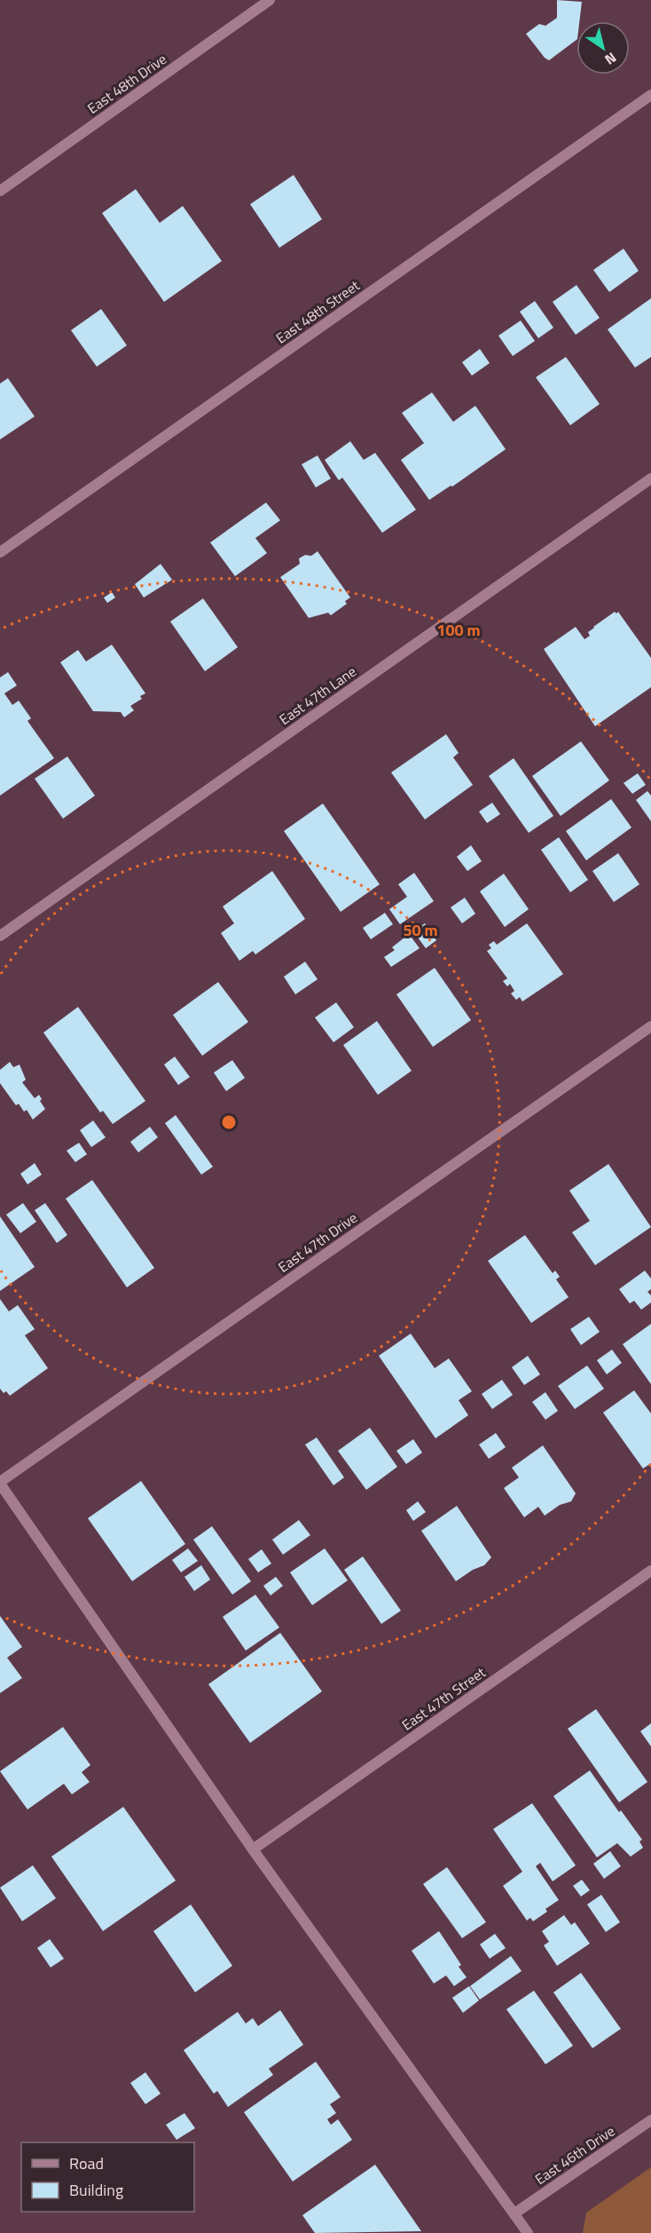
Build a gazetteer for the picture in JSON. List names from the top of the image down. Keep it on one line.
{"streets":{"street":["East 48th Drive","East 48th Street","East 47th Lane","East 47th Drive","East 47th Street","East 46th Drive"]},"legend":["Road","Building"],"north":"bottom right","rings":["100 m","50 m"]}
